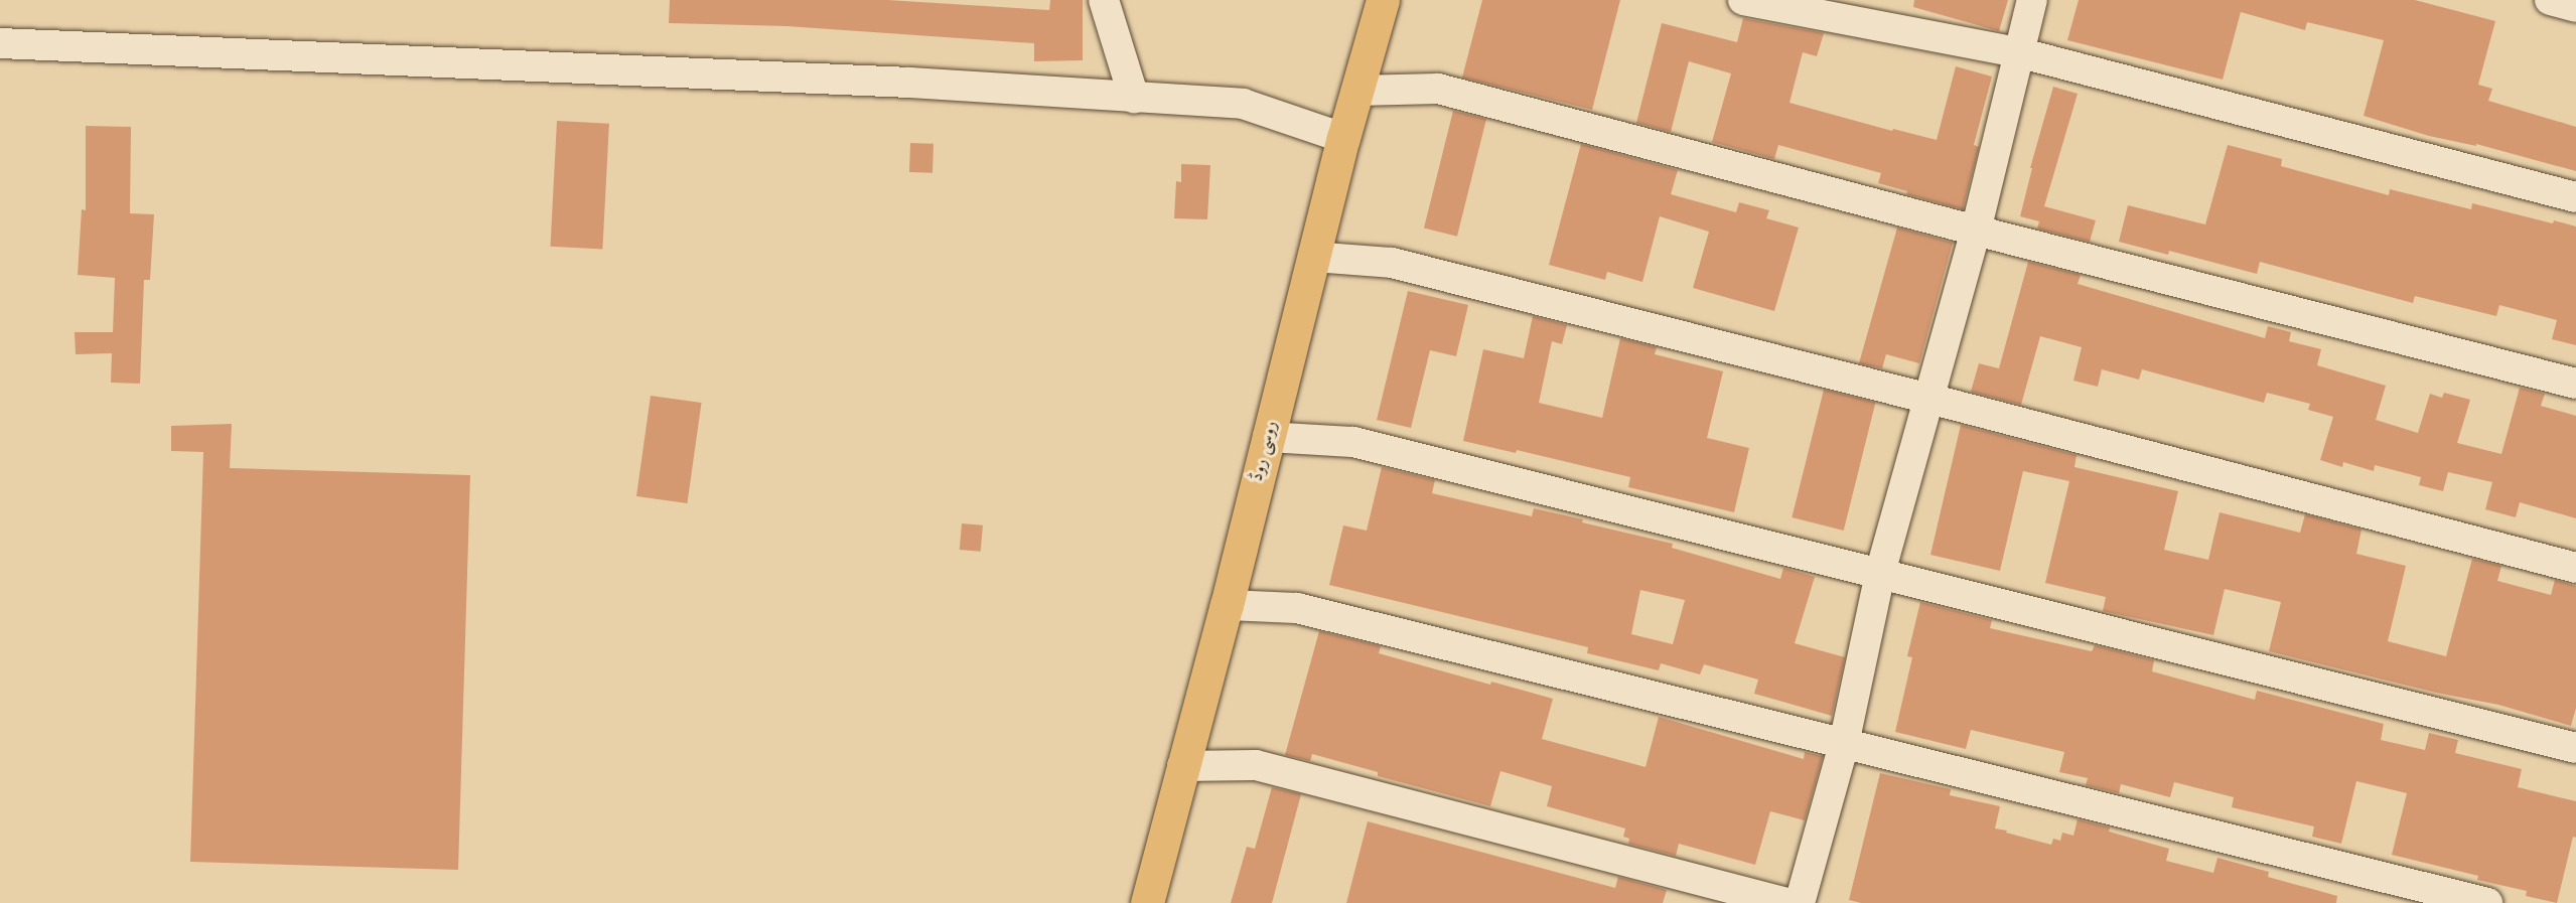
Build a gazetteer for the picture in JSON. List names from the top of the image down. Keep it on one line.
{"streets":{"main road":["روسی روڈ"]}}
